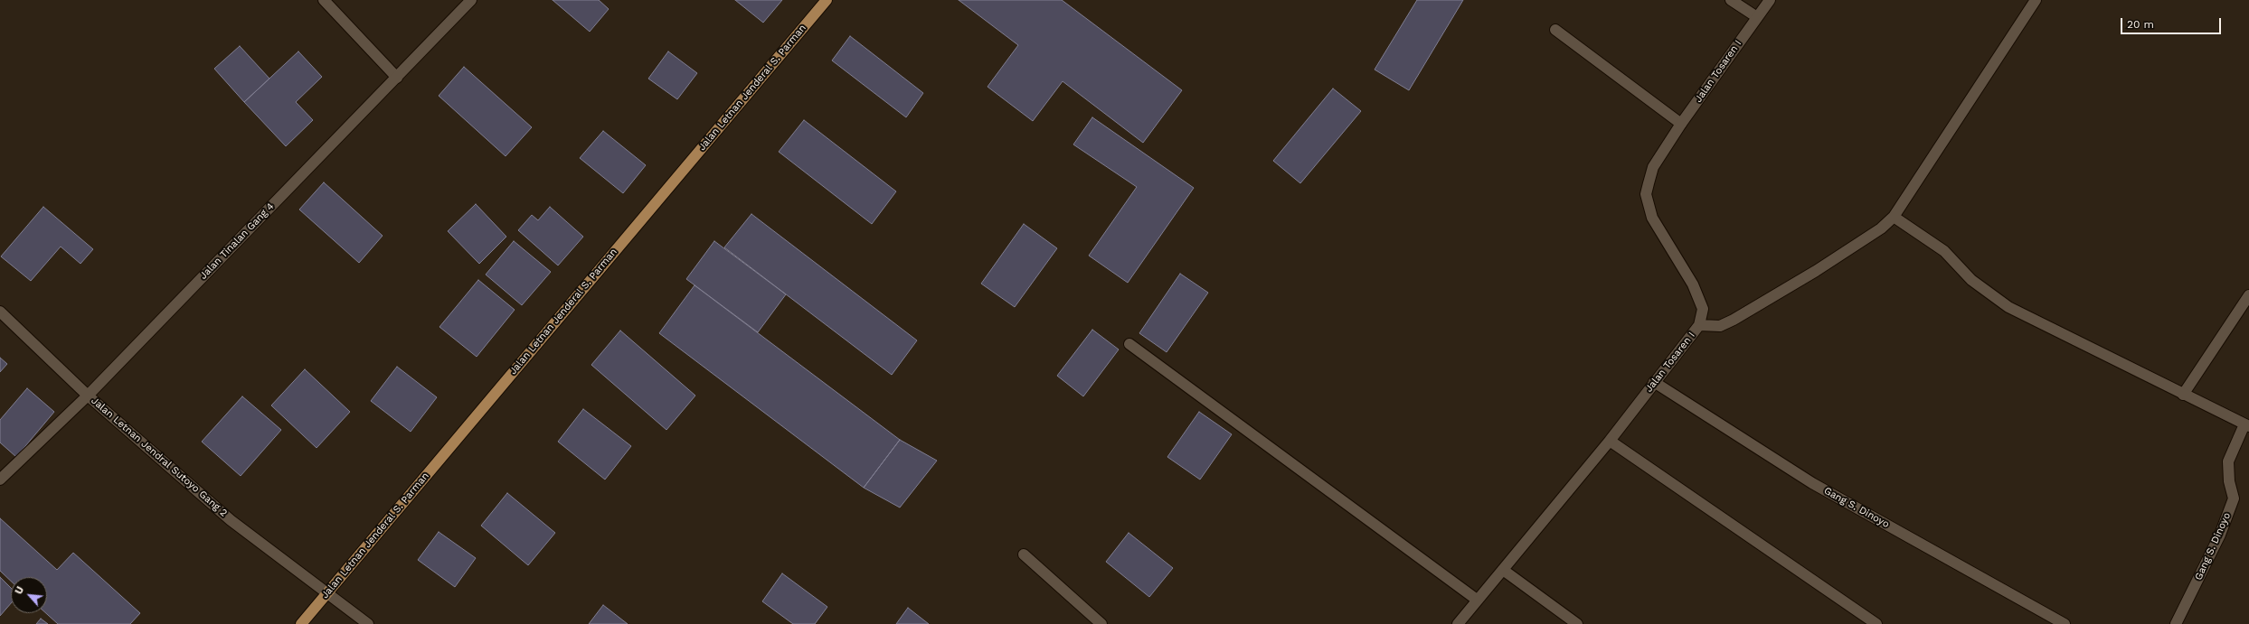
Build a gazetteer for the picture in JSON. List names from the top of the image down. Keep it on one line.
{"streets":{"main road":["Jalan Letnan Jenderal S. Parman"],"street":["Jalan Tosaren I","Jalan Tinalan Gang 4","Jalan Letnan Jendral Sutoyo Gang 2","Gang S. Dinoyo"]},"crossings":[["Jalan Tosaren I","Gang S. Dinoyo"],["Jalan Letnan Jenderal S. Parman","Jalan Letnan Jendral Sutoyo Gang 2"],["Jalan Tinalan Gang 4","Jalan Letnan Jendral Sutoyo Gang 2"]],"scale_bar":"20 m","north":"top left"}
